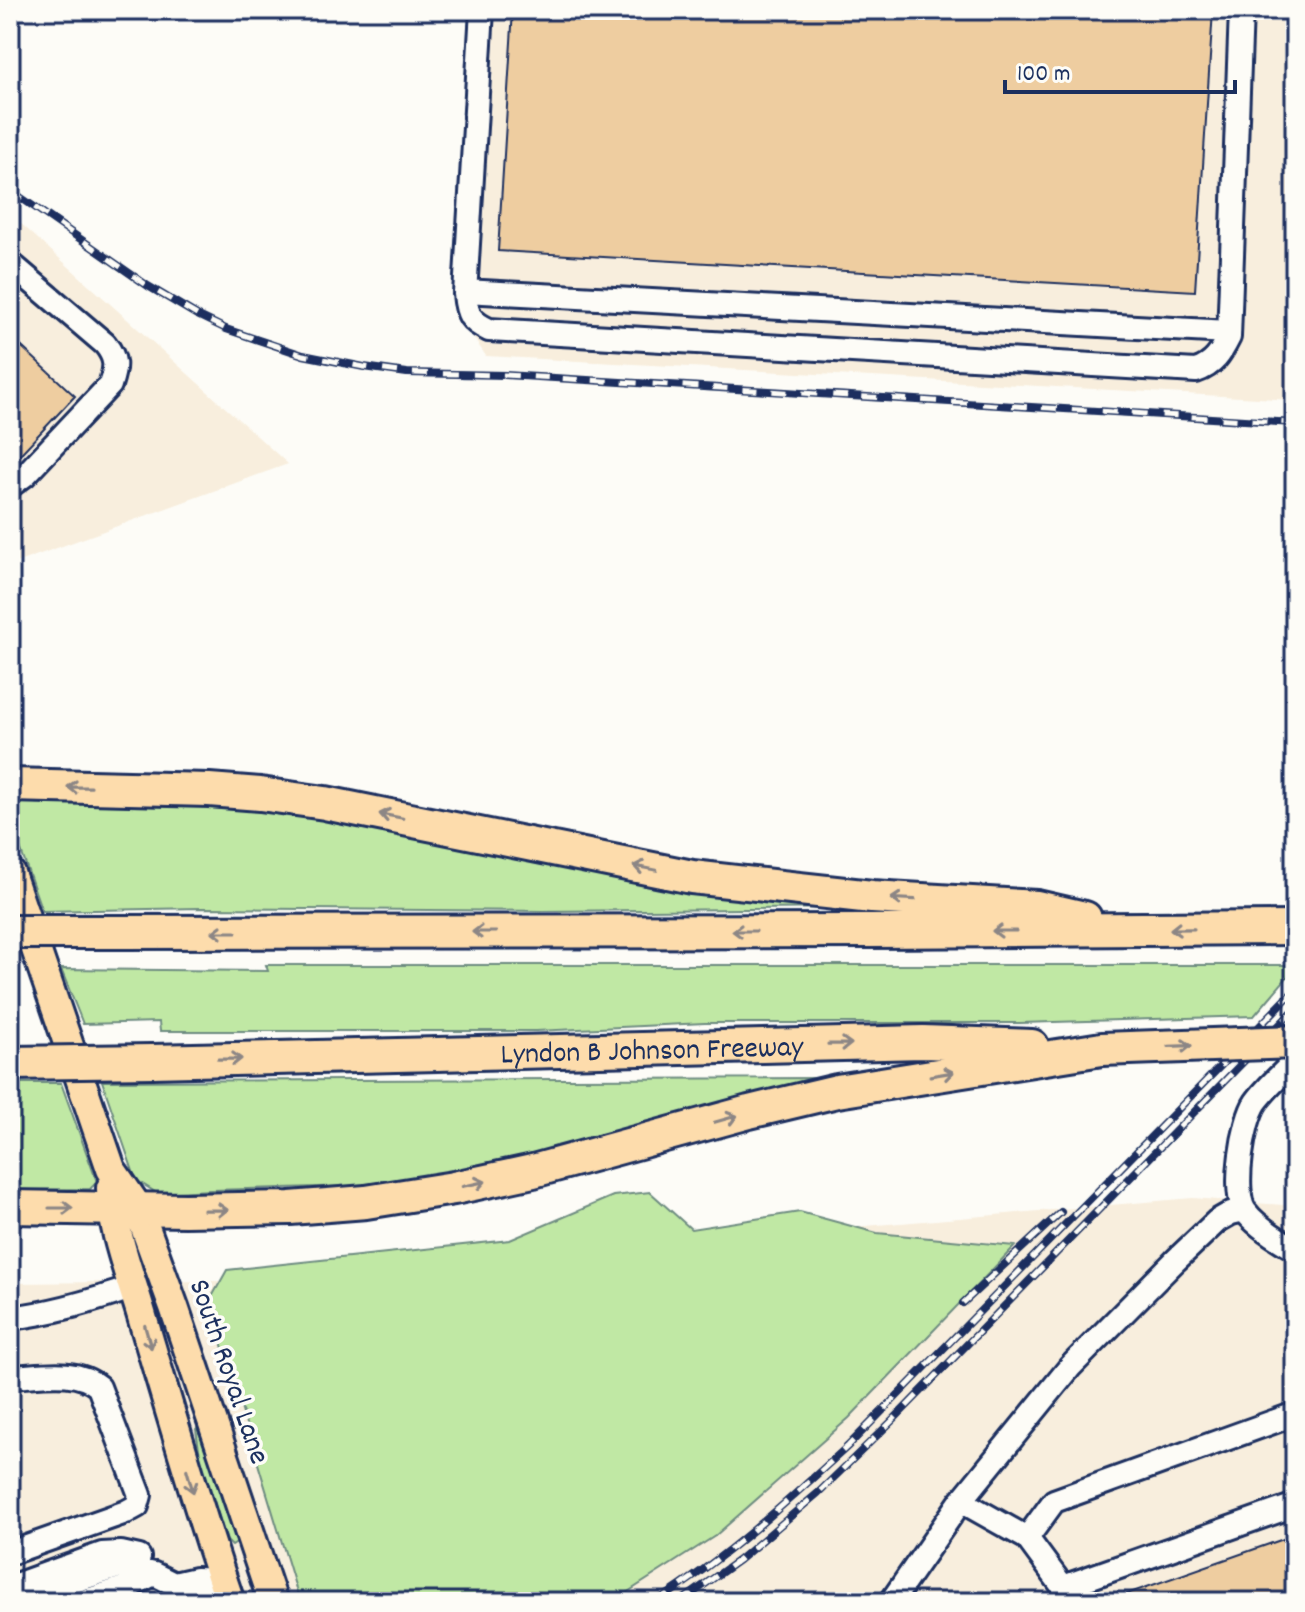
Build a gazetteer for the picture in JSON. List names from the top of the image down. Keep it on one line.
{"streets":{"highway":["Lyndon B Johnson Freeway"],"main road":["South Royal Lane"]},"scale_bar":"100 m"}
